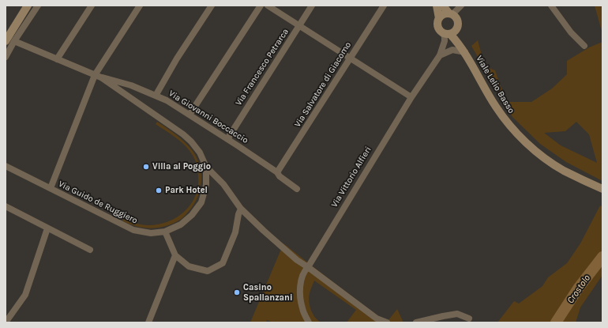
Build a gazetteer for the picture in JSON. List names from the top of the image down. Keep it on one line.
{"streets":{"main road":["Viale Lelio Basso"],"street":["Via Francesco Petrarca","Via Salvatore di Giacomo","Via Giovanni Boccaccio","Via Vittorio Alfieri","Via Guido de Ruggiero"]},"crossings":[["Via Francesco Petrarca","Via Giovanni Boccaccio"],["Via Salvatore di Giacomo","Via Giovanni Boccaccio"],["Via Giovanni Boccaccio","Via Guido de Ruggiero"]],"water":["Crostolo"],"places":["Villa al Poggio","Park Hotel","Casino Spallanzani"]}
